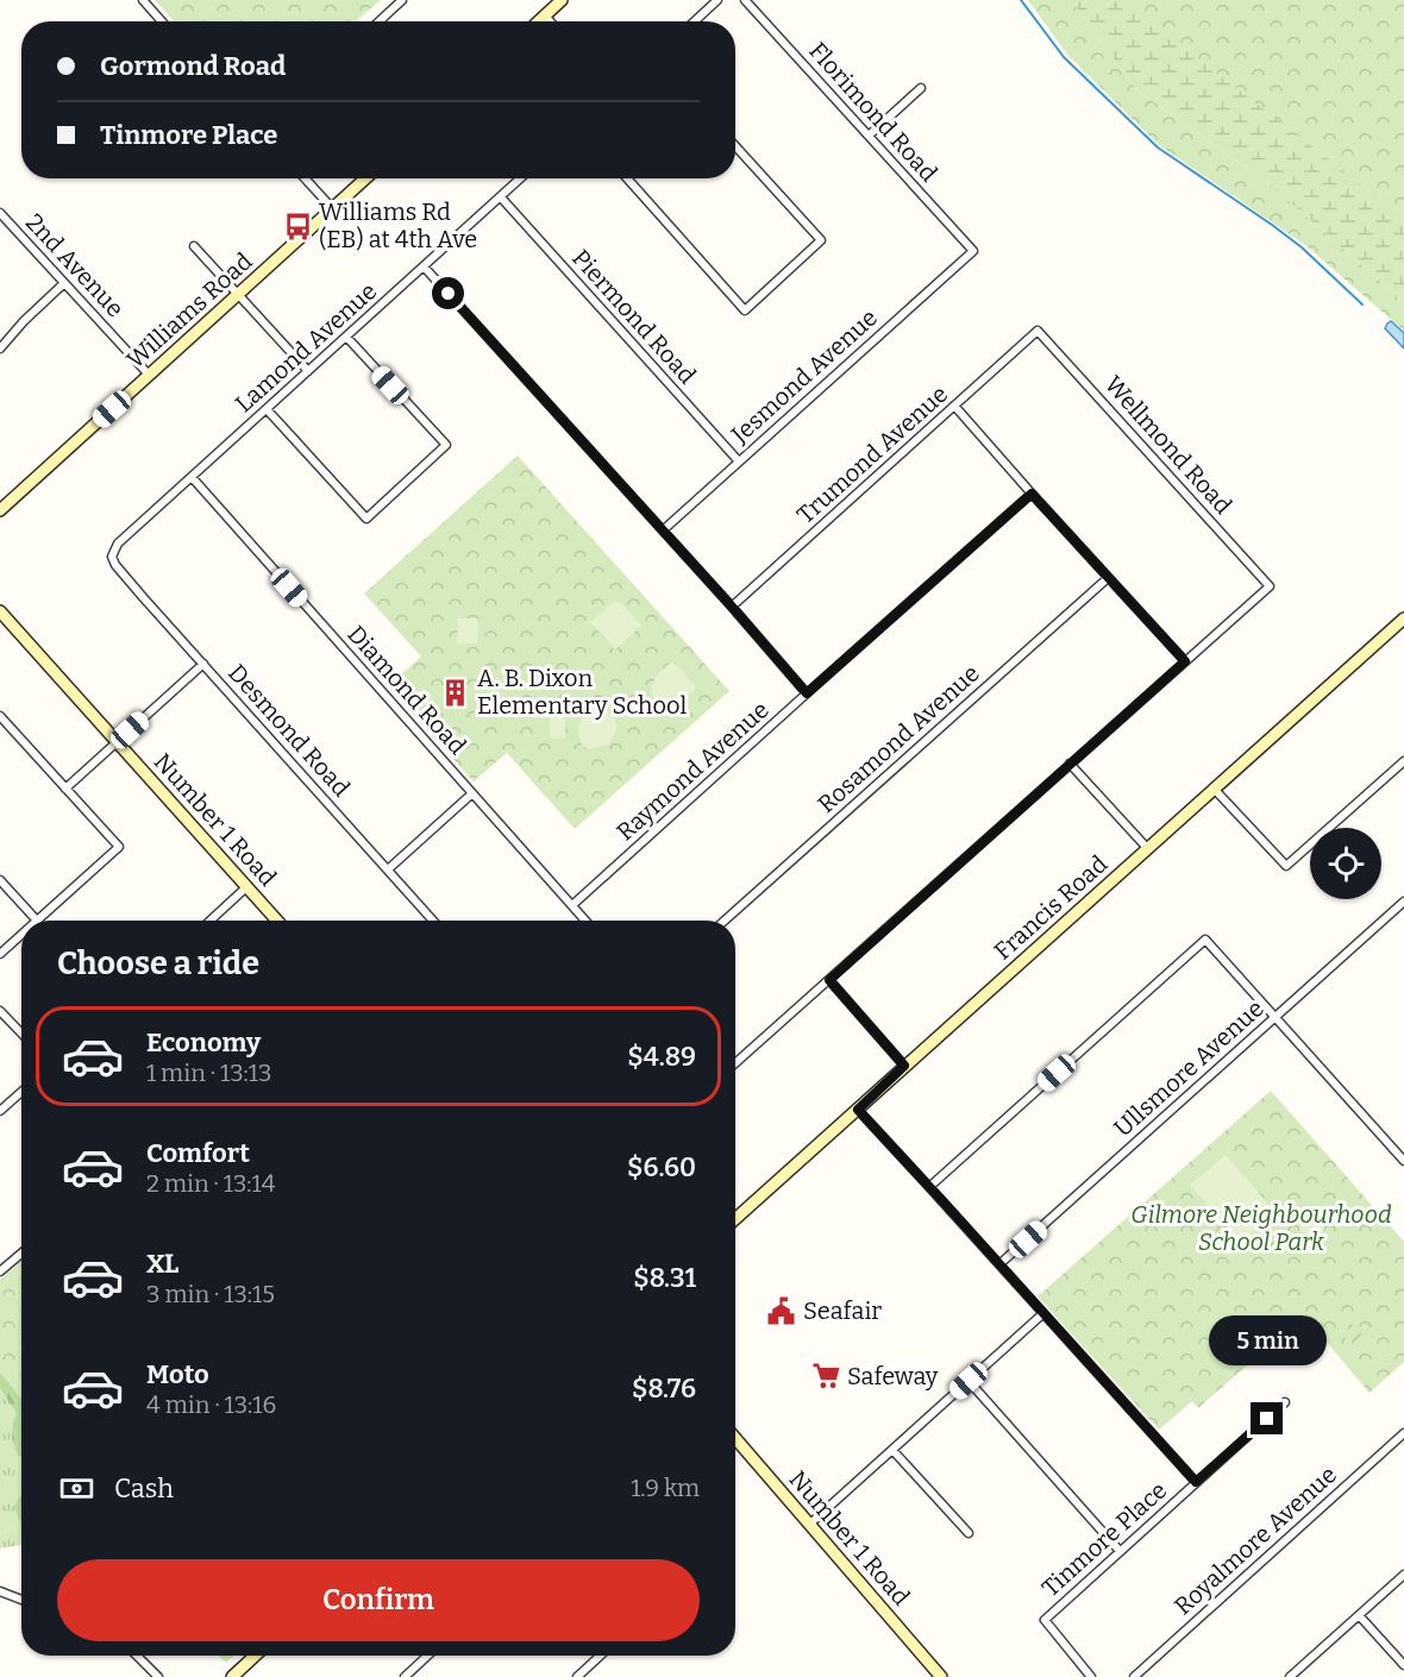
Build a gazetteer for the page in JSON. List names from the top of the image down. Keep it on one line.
{"streets":{"street":["Florimond Road","2nd Avenue","Williams Road","Piermond Road","Lamond Avenue","Jesmond Avenue","Wellmond Road","Trumond Avenue","Diamond Road","Desmond Road","Rosamond Avenue","Raymond Avenue","Number 1 Road","Francis Road","Ullsmore Avenue","Tinmore Place","Royalmore Avenue"]},"crossings":[["Florimond Road","Jesmond Avenue"],["2nd Avenue","Williams Road"],["Piermond Road","Lamond Avenue"],["Piermond Road","Jesmond Avenue"],["Lamond Avenue","Diamond Road"],["Lamond Avenue","Desmond Road"],["Wellmond Road","Trumond Avenue"],["Diamond Road","Raymond Avenue"]],"parks":["Gilmore Neighbourhood School Park"],"places":{"bus stop":["Williams Rd (EB) at 4th Ave"],"building":["A. B. Dixon Elementary School"],"public building":["Seafair"],"supermarket":["Safeway"]},"page":{"banner":["Gormond Road","Tinmore Place"],"heading":"Choose a ride","list":[{"name":"Economy","note":"1 min · 13:13","value":"$4.89"},{"name":"Comfort","note":"2 min · 13:14","value":"$6.60"},{"name":"XL","note":"3 min · 13:15","value":"$8.31"},{"name":"Moto","note":"4 min · 13:16","value":"$8.76"}],"bubble":"5 min","pay":["Cash","1.9 km"],"buttons":"Confirm"}}
